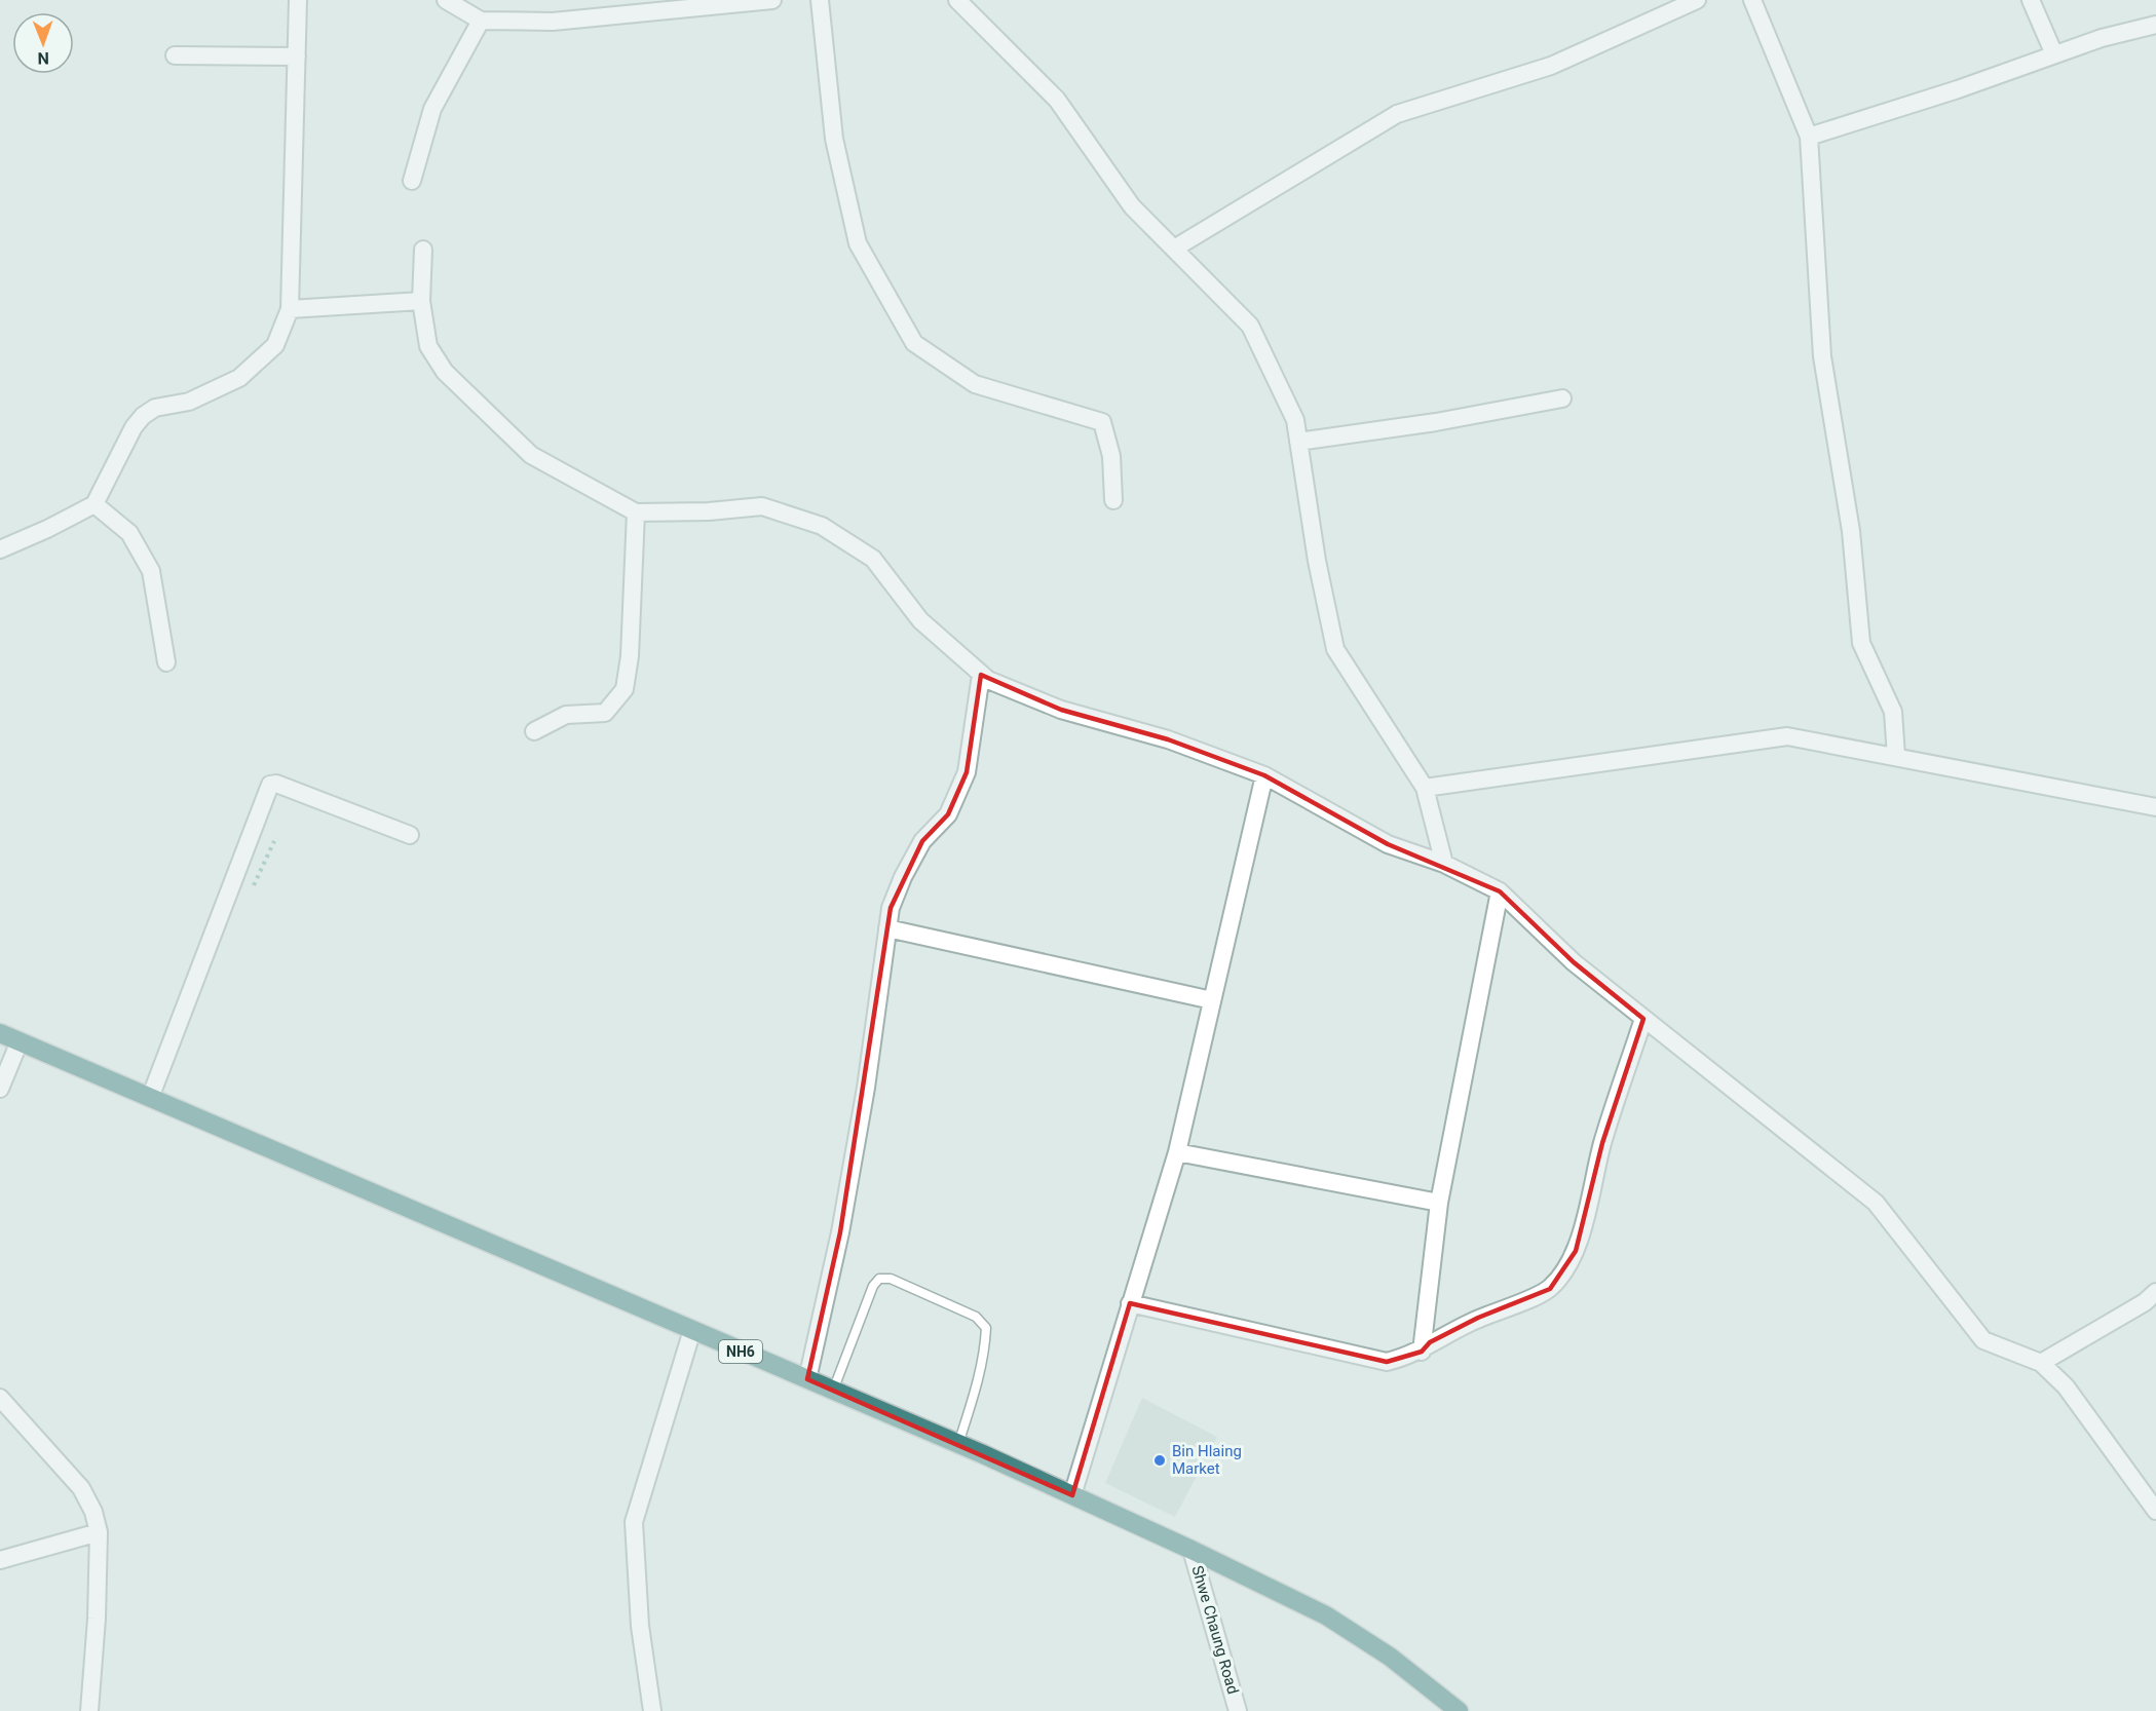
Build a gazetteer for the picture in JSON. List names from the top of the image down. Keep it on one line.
{"streets":{"highway":["NH6"],"street":["Shwe Chaung Road"]},"crossings":[["NH6","Shwe Chaung Road"]],"places":["Bin Hlaing Market"],"north":"bottom"}
